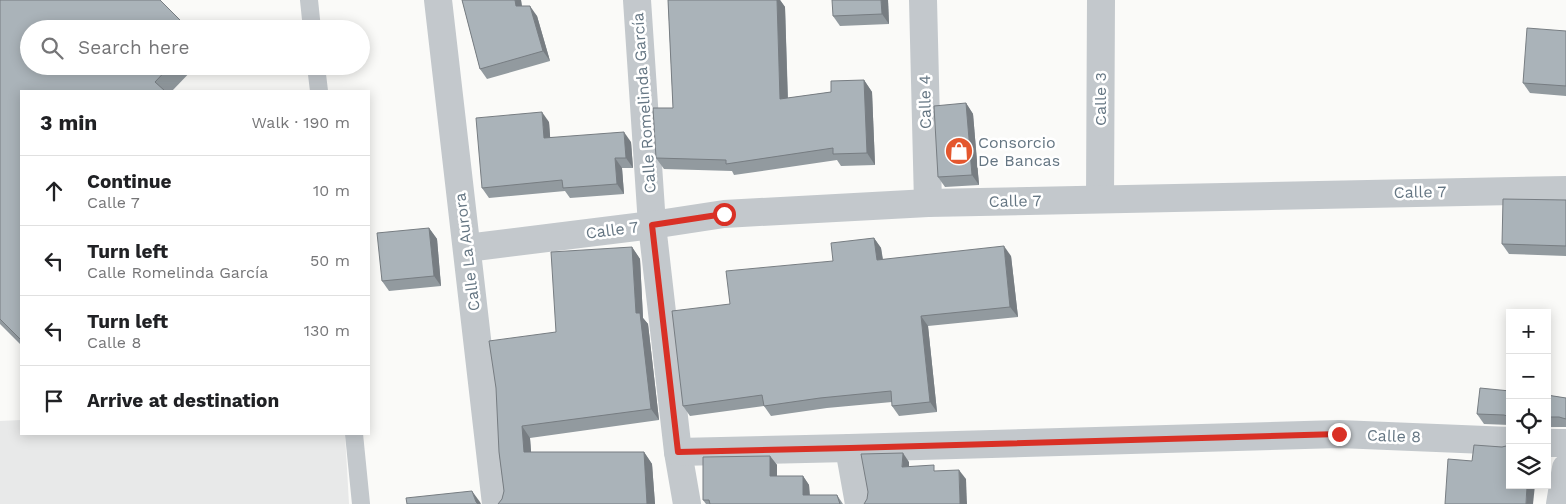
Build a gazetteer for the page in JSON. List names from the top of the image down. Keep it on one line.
{"streets":{"street":["Calle 3","Calle 4","Calle Romelinda García","Calle 7","Calle La Aurora","Calle 8"]},"crossings":[["Calle 3","Calle 7"],["Calle 4","Calle 7"],["Calle Romelinda García","Calle 7"],["Calle Romelinda García","Calle 8"],["Calle 7","Calle La Aurora"]],"places":{"shop":["Consorcio De Bancas"]},"page":{"search":"Search here","heading":["3 min","Walk · 190 m"],"list":[["Continue","Calle 7","10 m"],["Turn left","Calle Romelinda García","50 m"],["Turn left","Calle 8","130 m"],"Arrive at destination"],"map_buttons":["+","−"]}}
